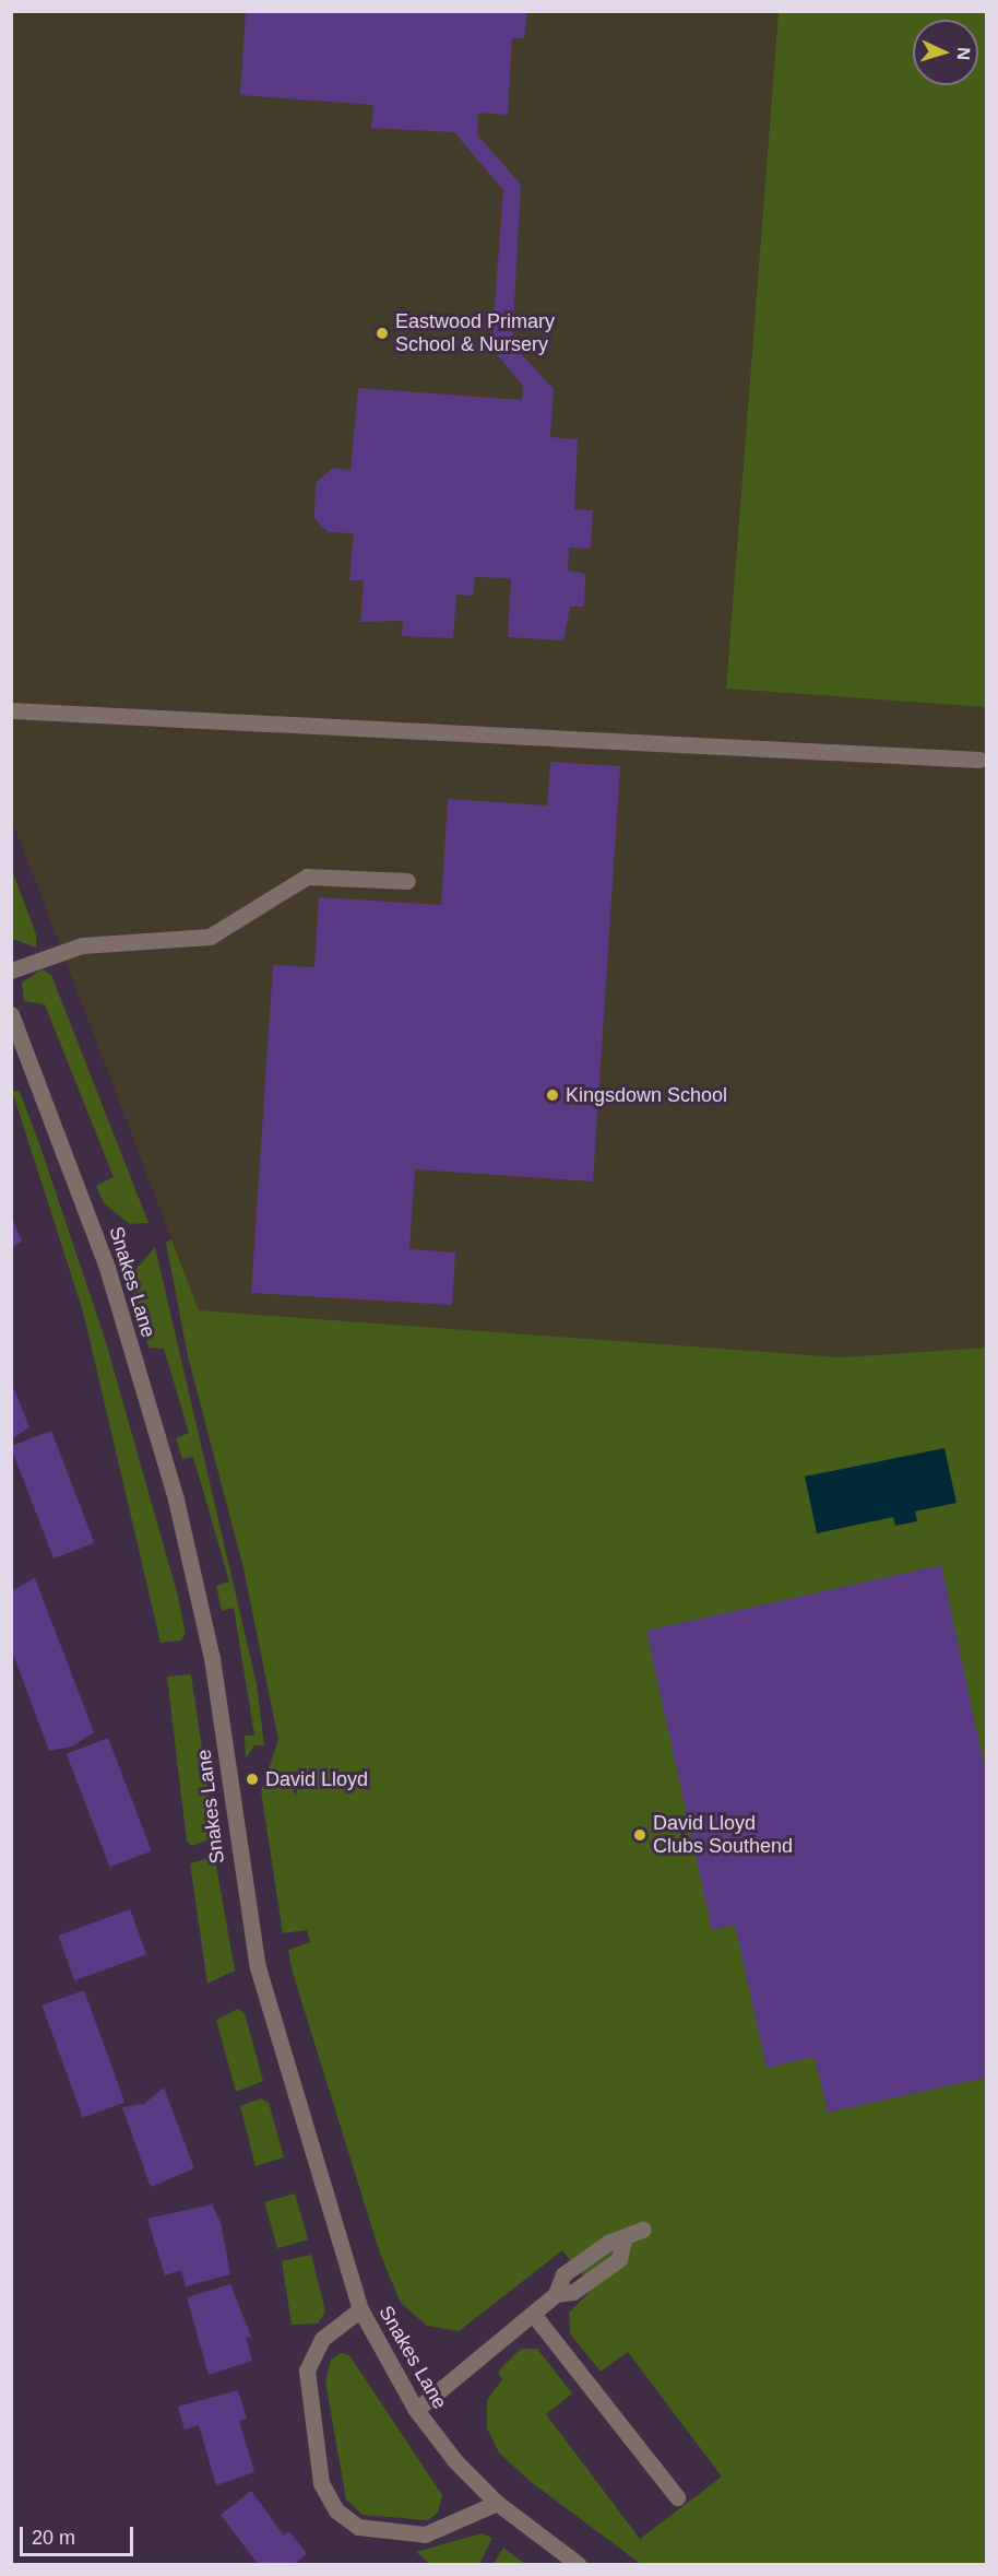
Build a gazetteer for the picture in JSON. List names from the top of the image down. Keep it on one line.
{"streets":{"street":["Snakes Lane"]},"places":["Eastwood Primary School & Nursery","Kingsdown School","David Lloyd","David Lloyd Clubs Southend"],"scale_bar":"20 m","north":"right"}
